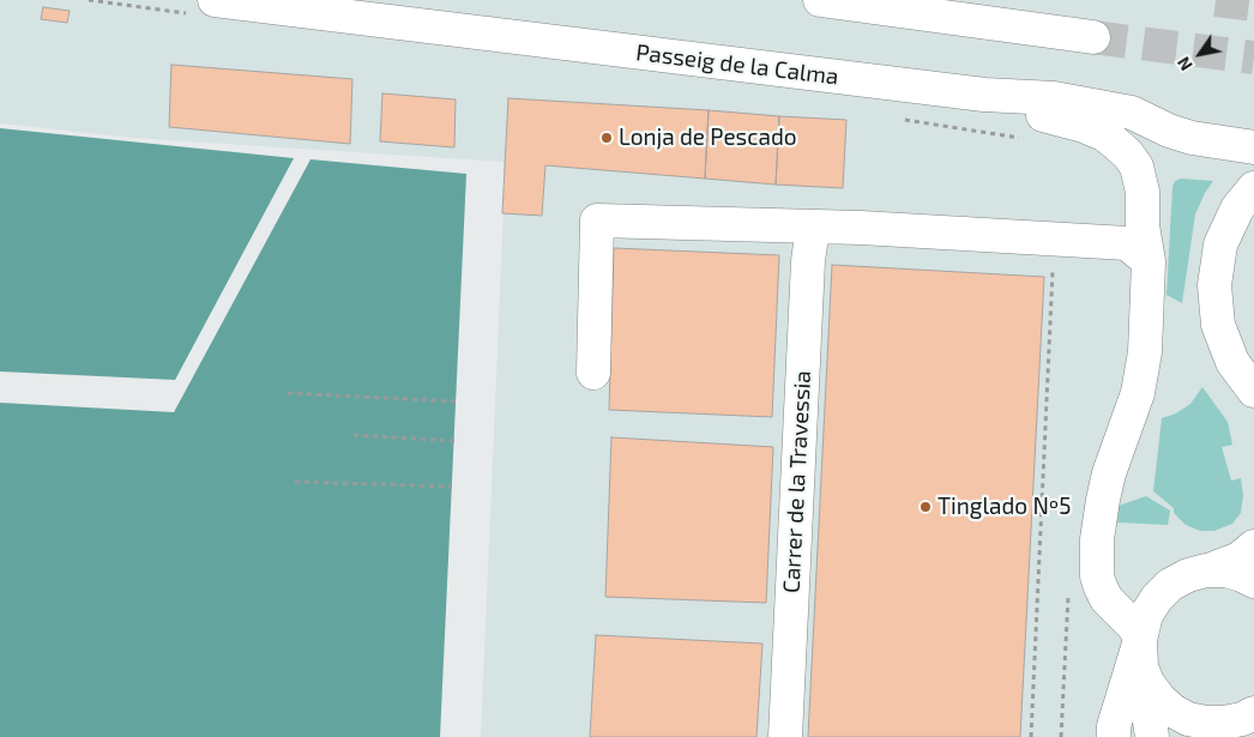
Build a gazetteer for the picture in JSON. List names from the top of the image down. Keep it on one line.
{"streets":{"street":["Passeig de la Calma","Carrer de la Travessia"]},"places":["Lonja de Pescado","Tinglado Nº5"],"north":"bottom left"}
